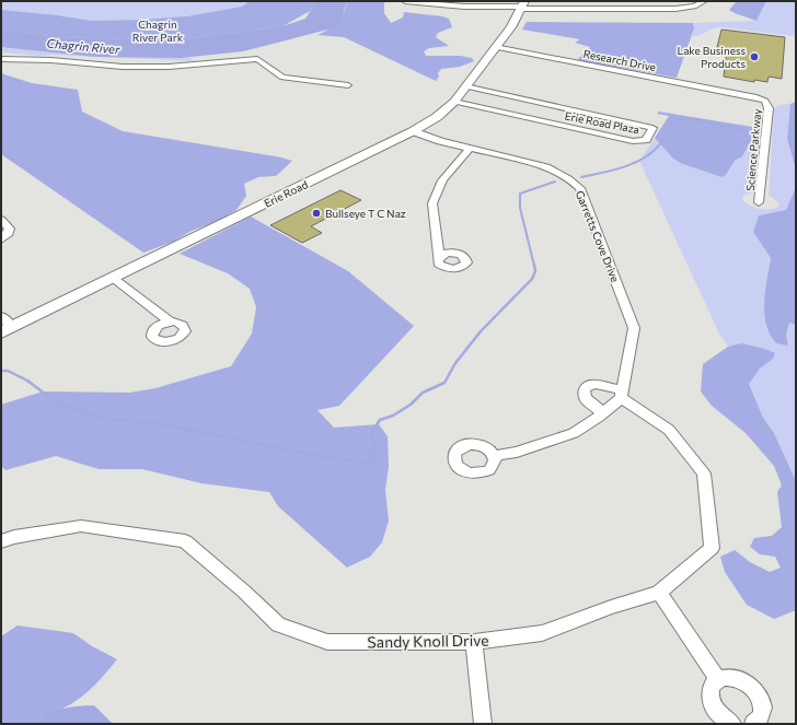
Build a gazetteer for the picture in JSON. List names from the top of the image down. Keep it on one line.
{"streets":{"street":["Research Drive","Erie Road Plaza","Science Parkway","Erie Road","Garretts Cove Drive","Sandy Knoll Drive"]},"crossings":[["Research Drive","Science Parkway"],["Research Drive","Erie Road"],["Erie Road Plaza","Erie Road"],["Erie Road","Garretts Cove Drive"],["Garretts Cove Drive","Sandy Knoll Drive"]],"water":["Chagrin River"],"parks":["Chagrin River Park"],"places":["Lake Business Products","Bullseye T C Naz"]}
